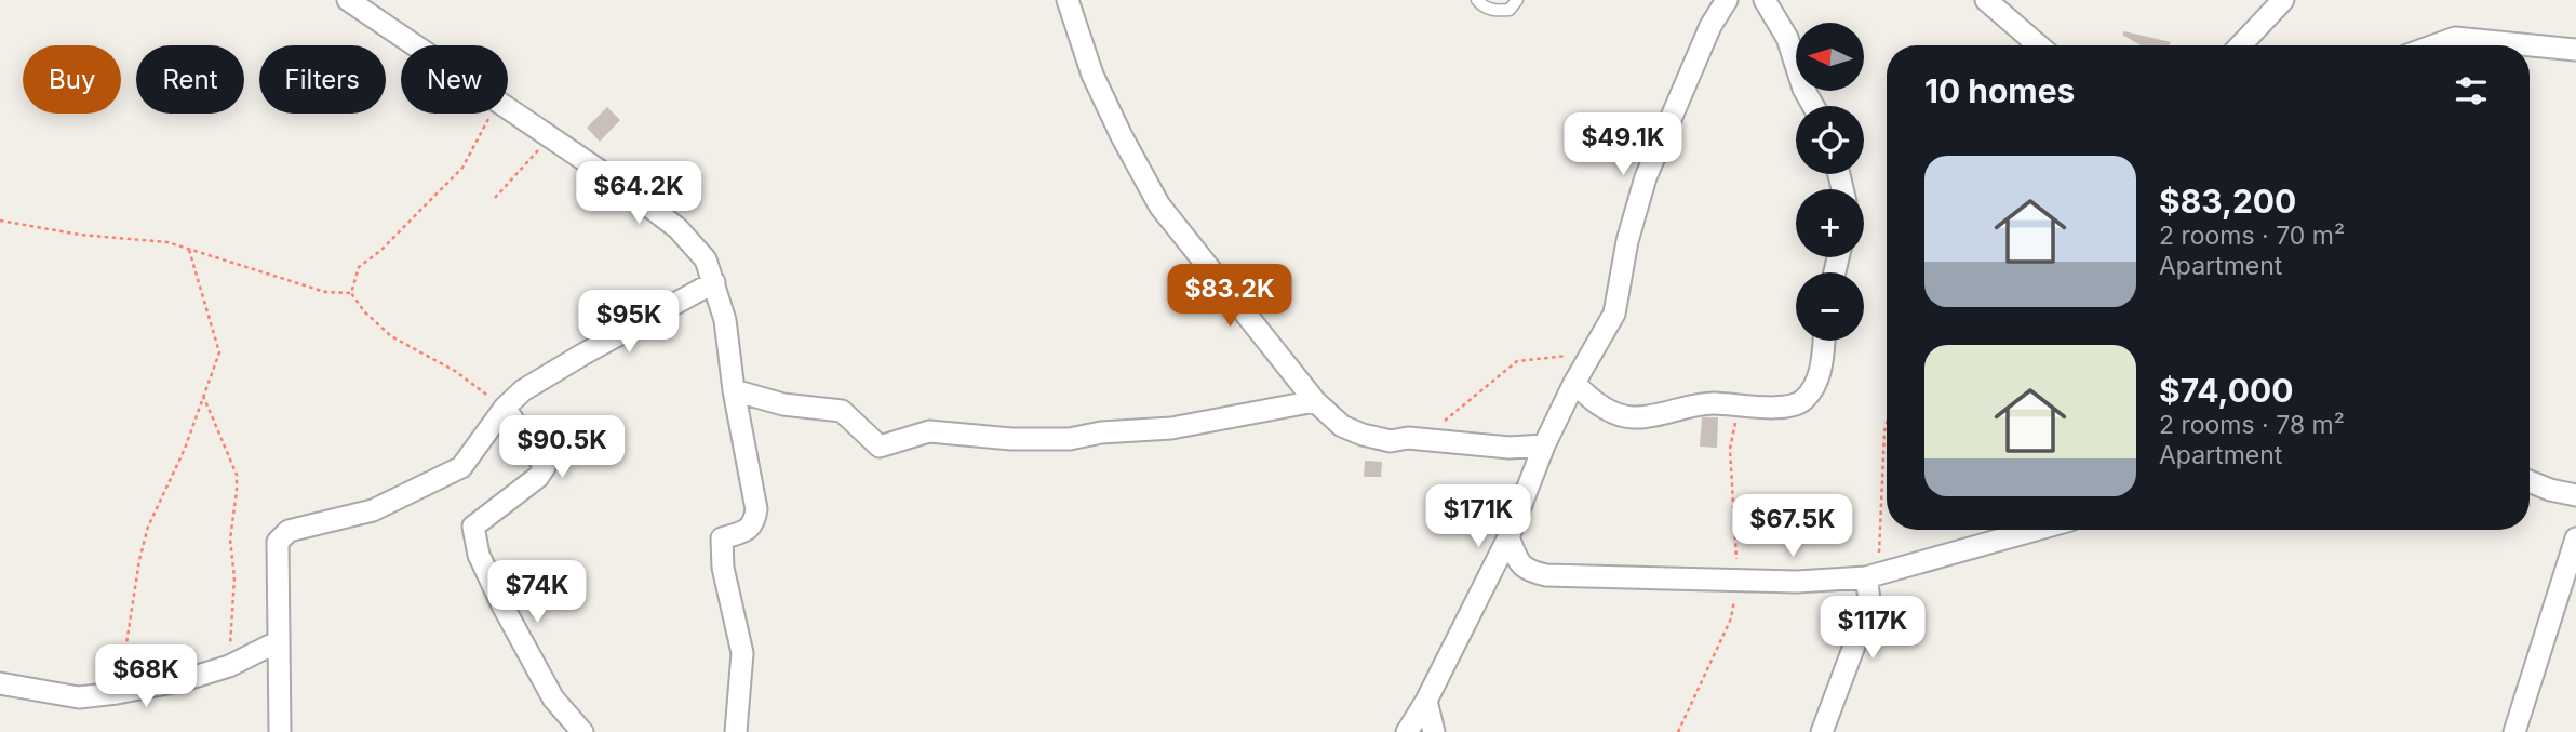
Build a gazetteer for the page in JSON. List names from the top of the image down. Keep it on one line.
{"north":"left","page":{"map_buttons":["+","−"],"chip":["Buy","Rent","Filters","New"],"heading":"10 homes","price":["$49.1K","$64.2K","$83.2K","$95K","$90.5K","$171K","$67.5K","$74K","$117K","$68K"],"list":[{"name":"$83,200","note":"2 rooms · 70 m² · Apartment"},{"name":"$74,000","note":"2 rooms · 78 m² · Apartment"}]}}
